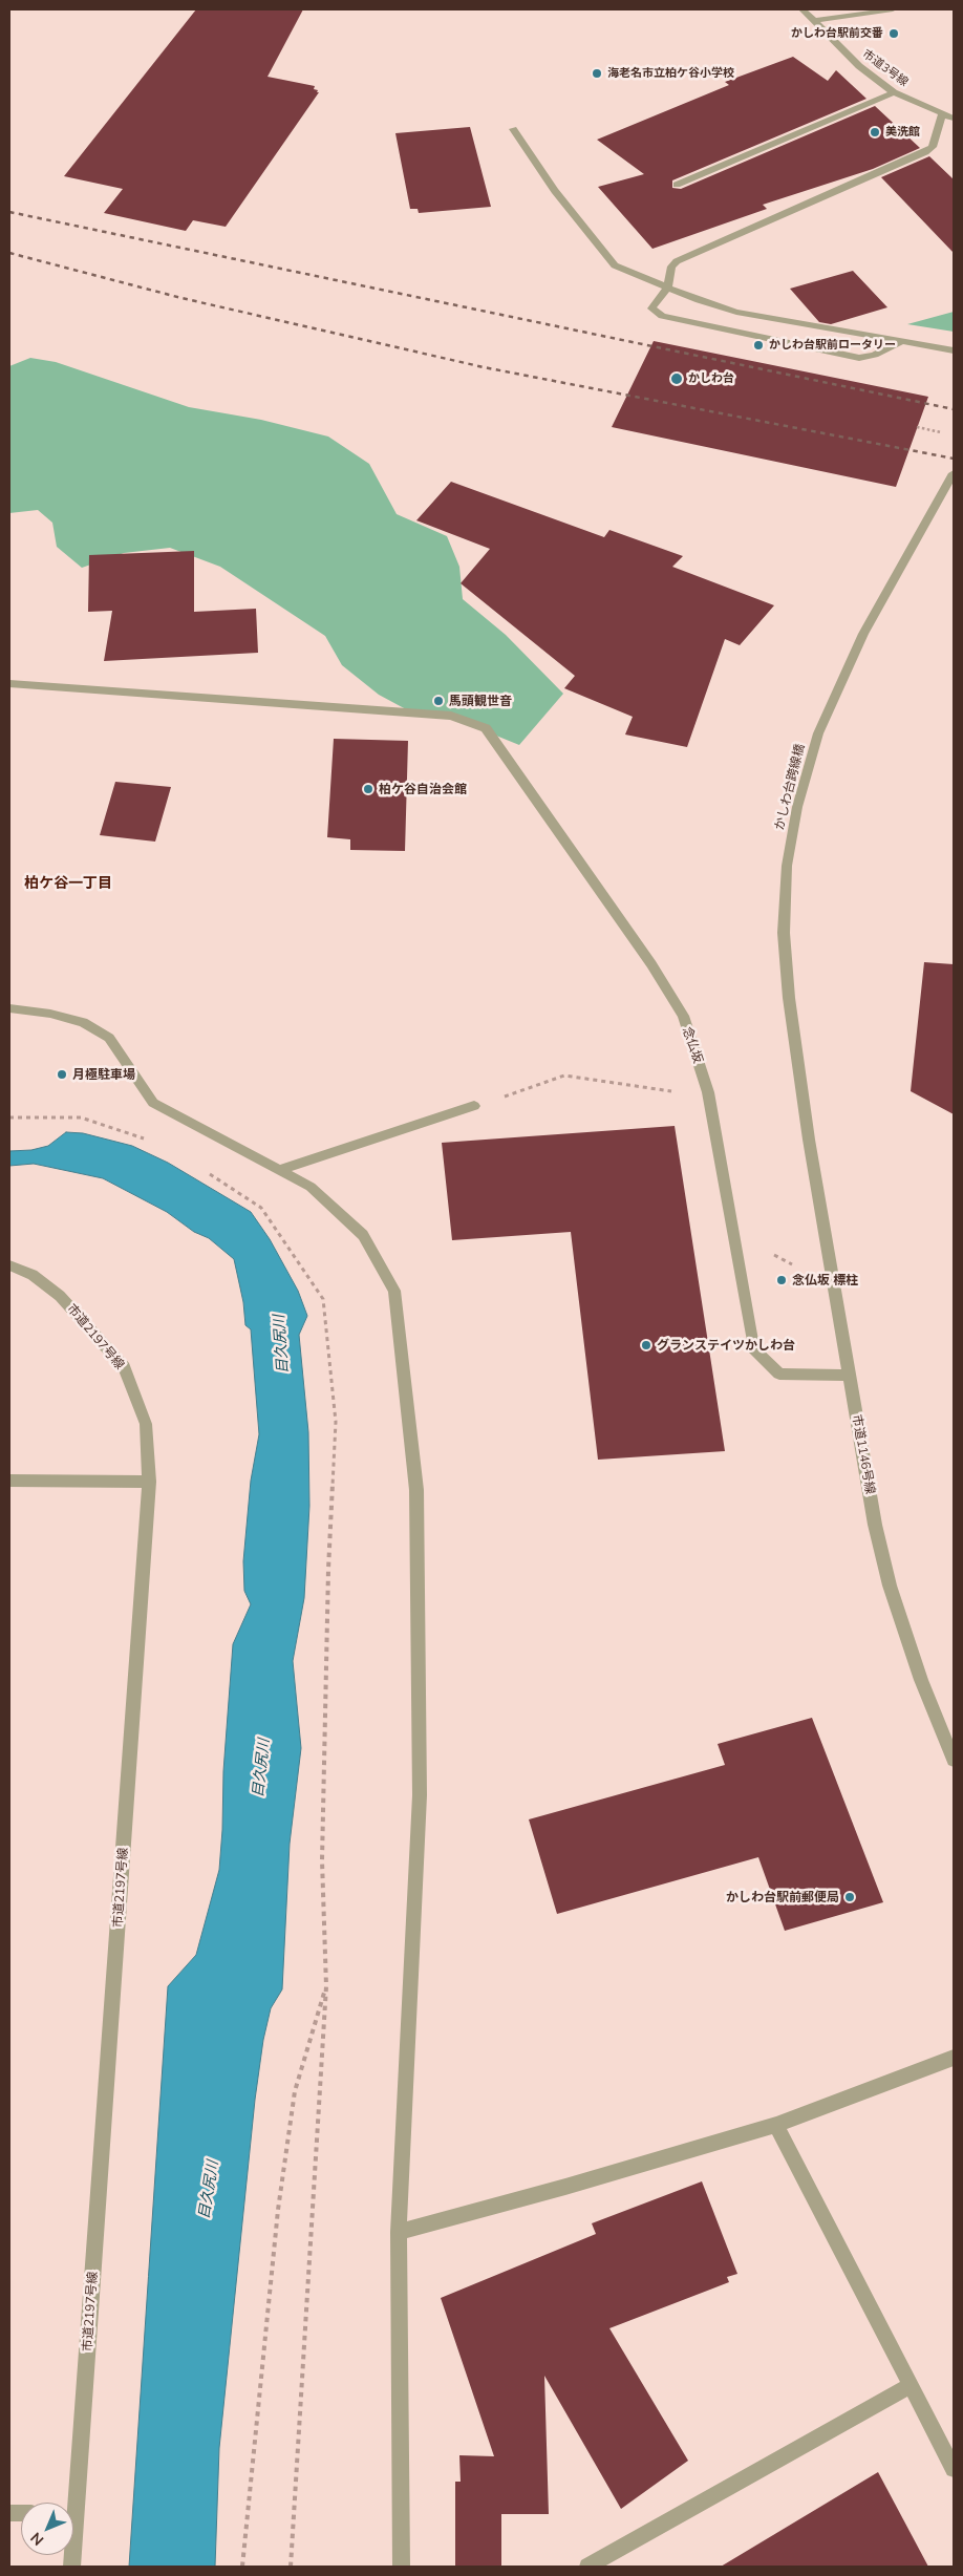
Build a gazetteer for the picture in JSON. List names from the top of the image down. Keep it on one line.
{"streets":{"street":["市道3号線","かしわ台跨線橋","念仏坂","市道2197号線","市道1146号線"]},"crossings":[["かしわ台跨線橋","市道1146号線"],["念仏坂","市道1146号線"]],"districts":["柏ケ谷一丁目"],"water":["目久尻川"],"places":["かしわ台駅前交番","海老名市立柏ケ谷小学校","美洗館","かしわ台駅前ロータリー","かしわ台","馬頭観世音","柏ケ谷自治会館","月極駐車場","念仏坂 標柱","グランステイツかしわ台","かしわ台駅前郵便局"],"north":"bottom left"}
